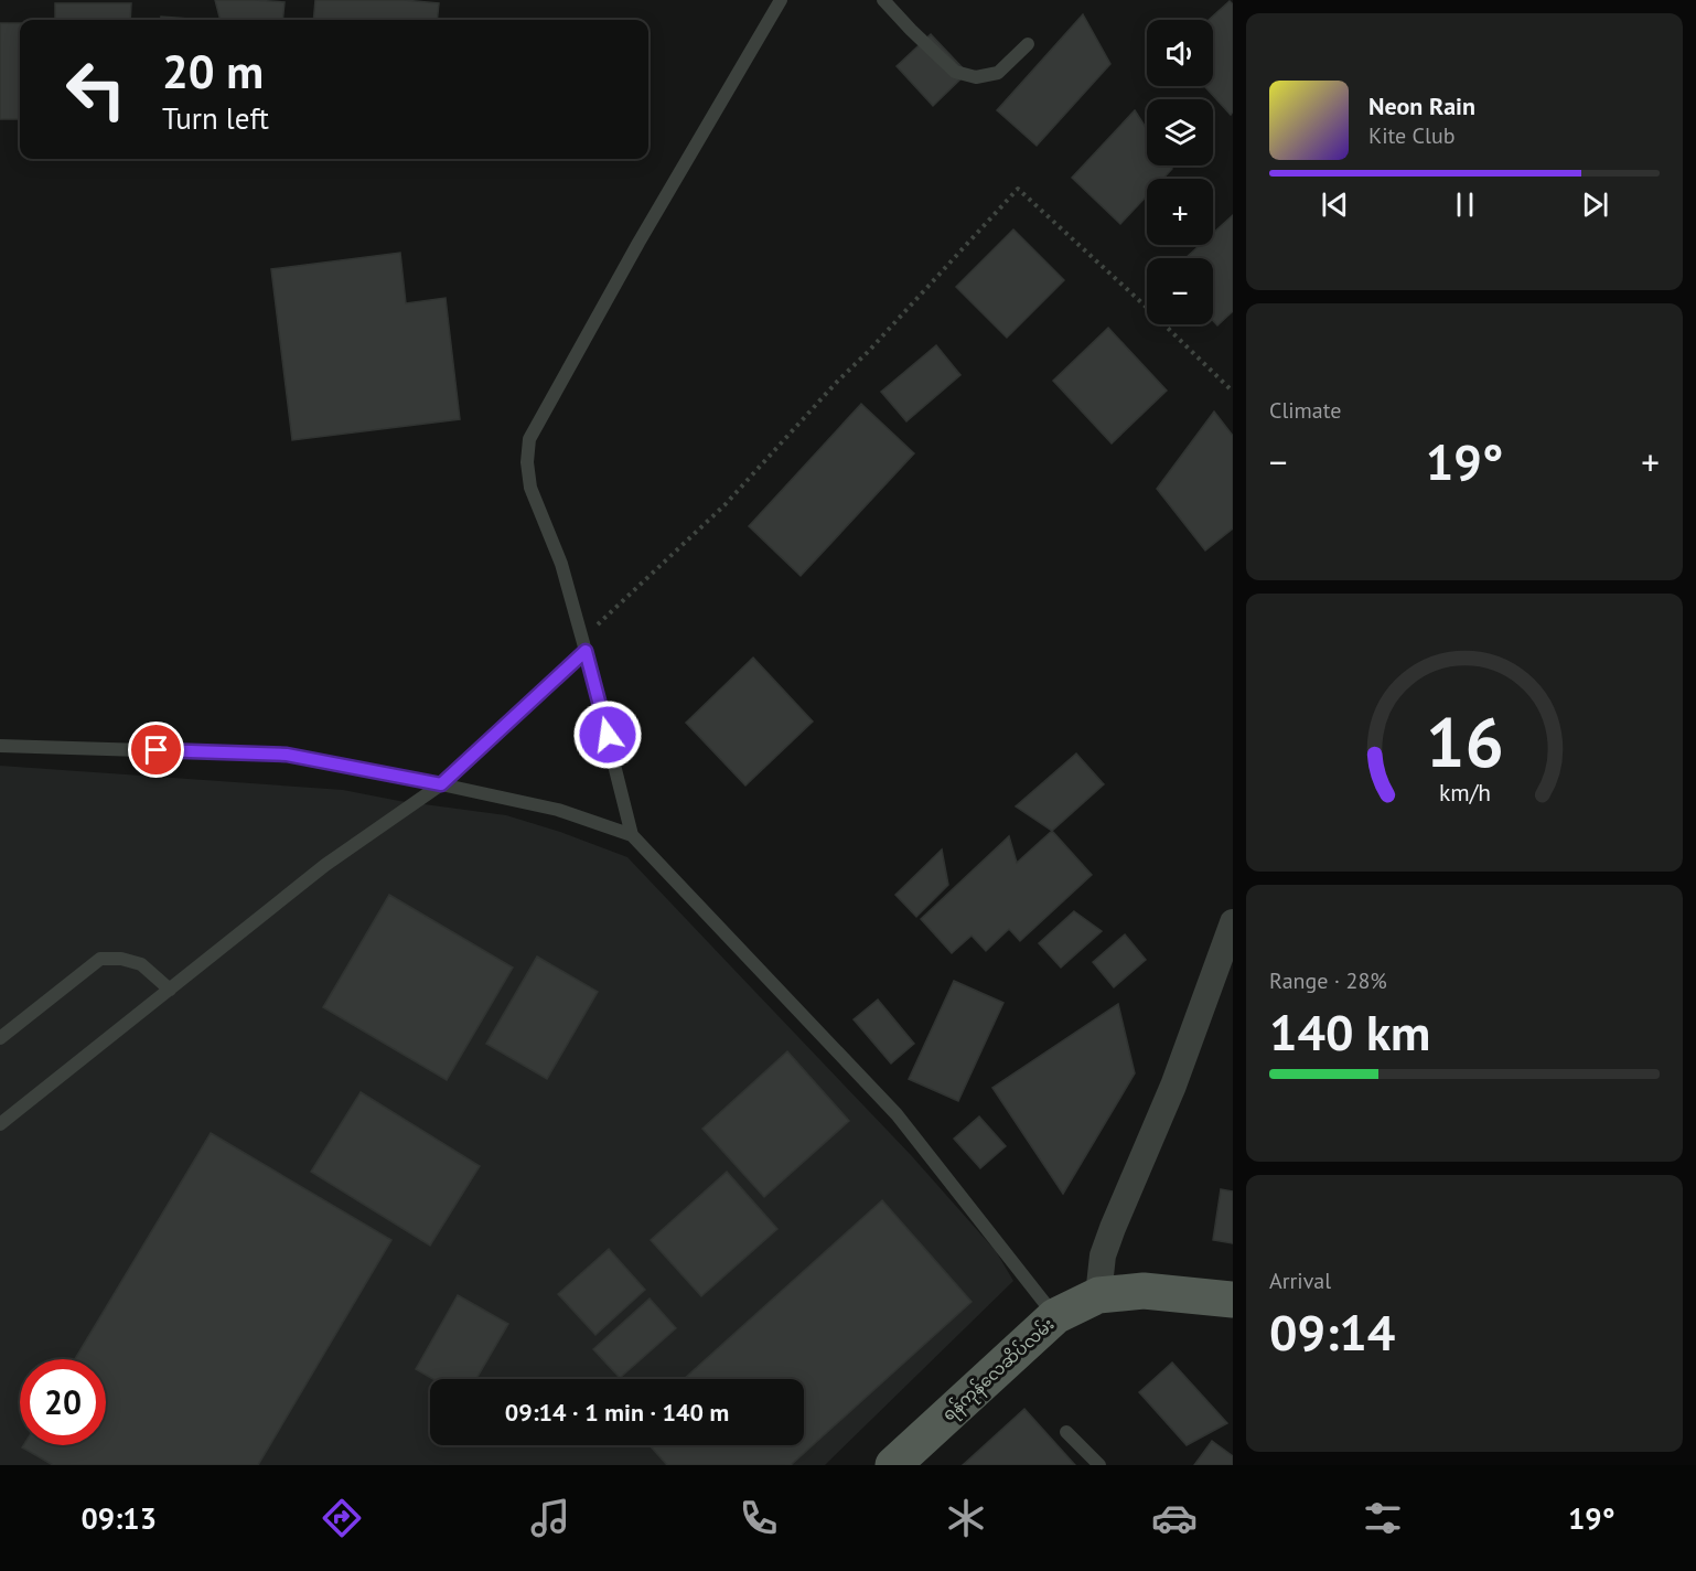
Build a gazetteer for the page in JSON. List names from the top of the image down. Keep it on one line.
{"streets":{"main road":["ရန်ကုန်လေဆိပ်လမ်း"]},"page":{"map_buttons":["+","−"],"turn":["20 m","Turn left"],"song":["Neon Rain","Kite Club"],"tile":["Climate",["Range · 28%","140 km"],["Arrival","09:14"]],"heat":["−","19°","+"],"limit":"20","trip":"09:14 · 1 min · 140 m","tabs":["09:13","19°"],"gauge":["16","km/h"]}}
